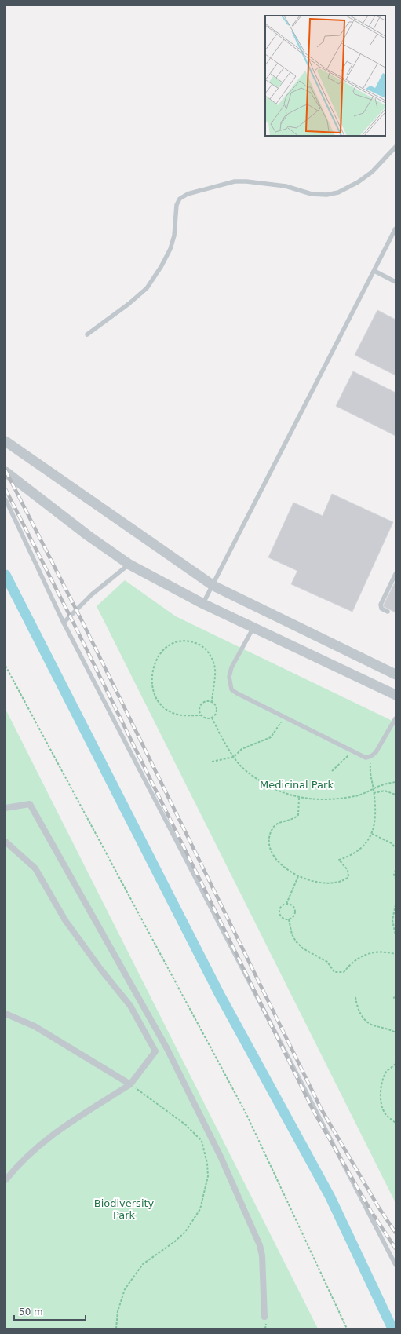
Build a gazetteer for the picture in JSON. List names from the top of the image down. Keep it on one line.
{"parks":["Medicinal Park","Biodiversity Park"],"scale_bar":"50 m"}
